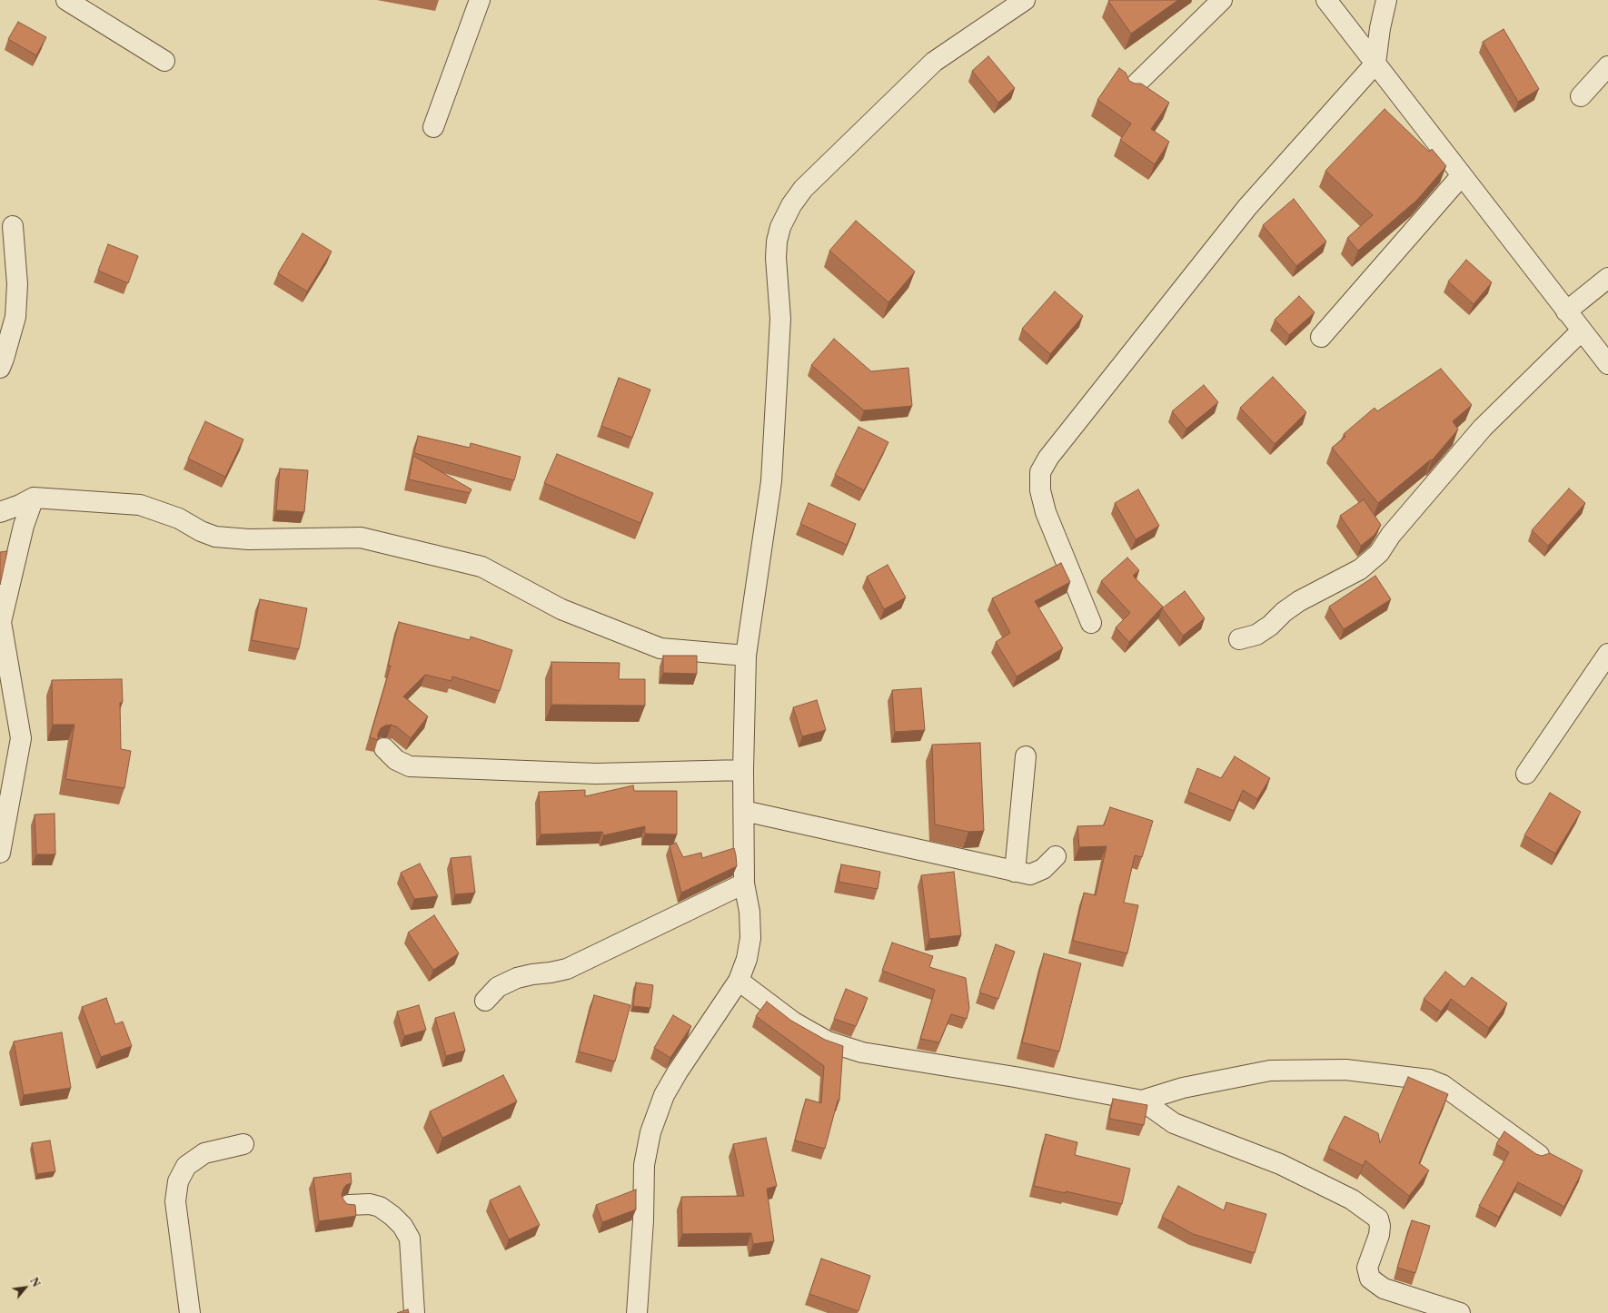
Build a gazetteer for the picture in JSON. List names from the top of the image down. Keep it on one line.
{"north":"top right"}
